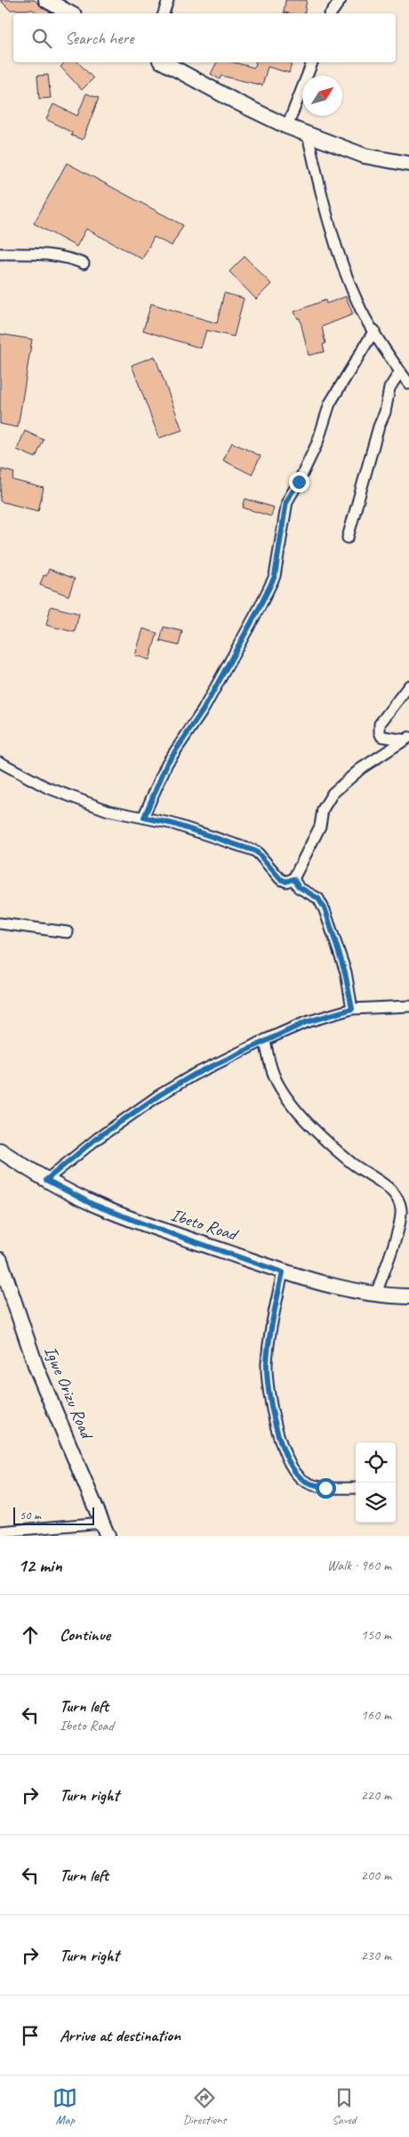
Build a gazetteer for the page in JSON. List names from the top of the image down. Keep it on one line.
{"streets":{"street":["Ibeto Road","Igwe Orizu Road"]},"scale_bar":"50 m","north":"top right","page":{"search":"Search here","scale":"50 m","heading":["12 min","Walk · 960 m"],"list":[["Continue","150 m"],["Turn left","Ibeto Road","160 m"],["Turn right","220 m"],["Turn left","200 m"],["Turn right","230 m"],"Arrive at destination"],"nav":["Map","Directions","Saved"]}}
